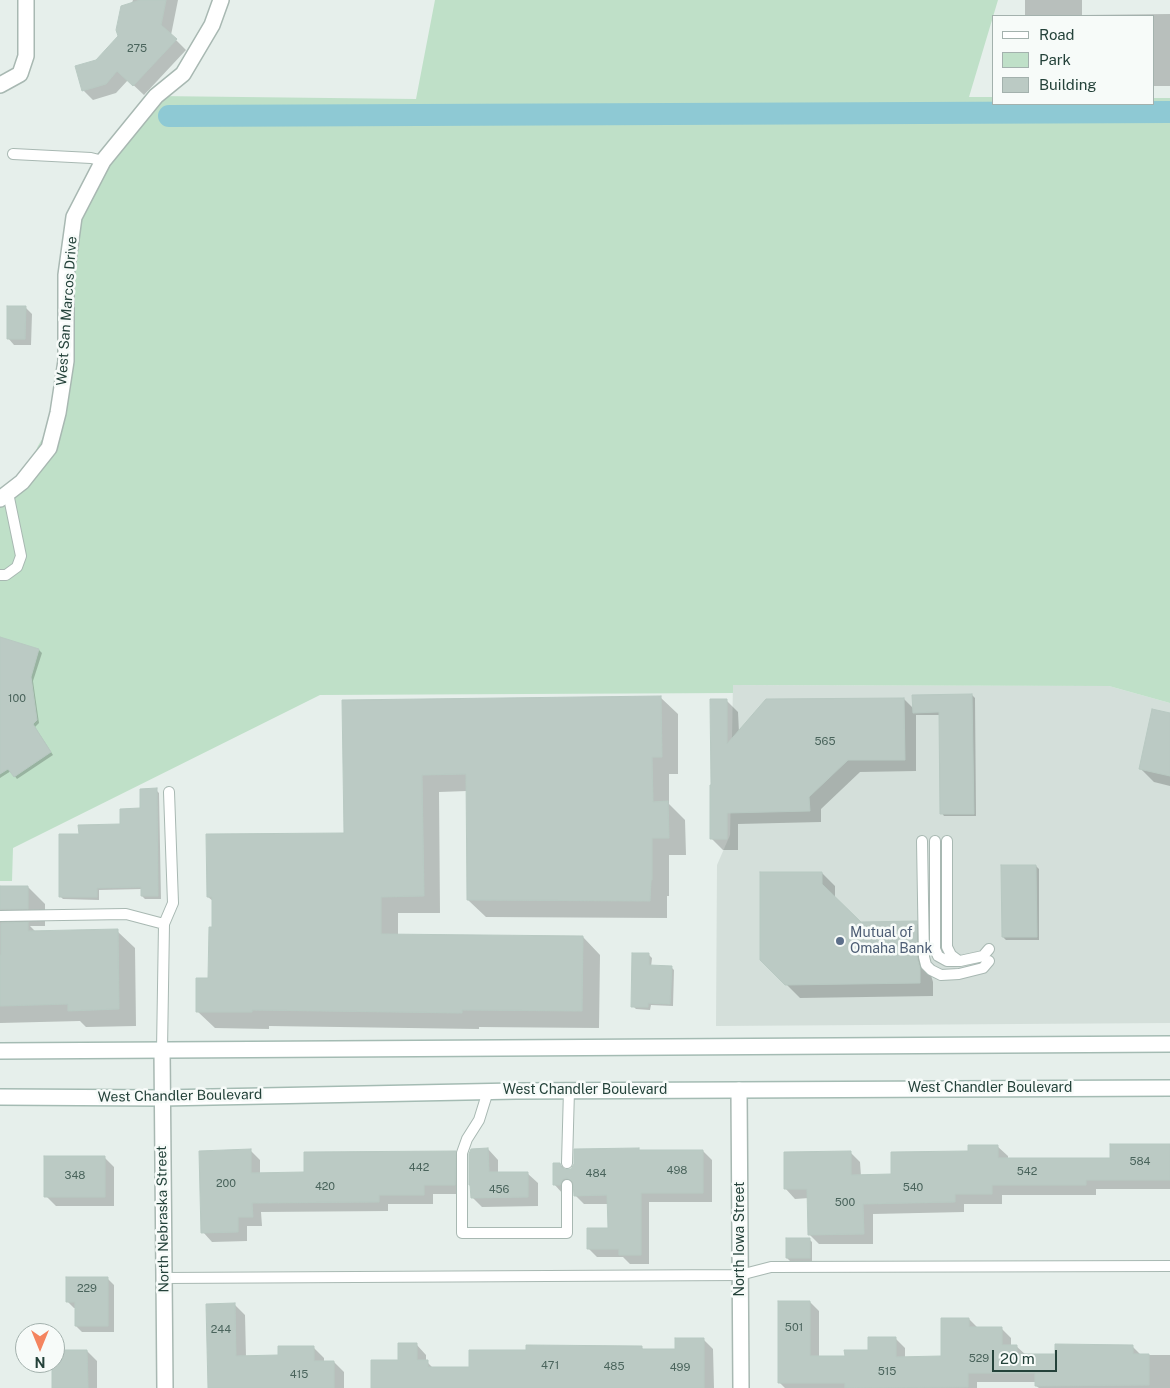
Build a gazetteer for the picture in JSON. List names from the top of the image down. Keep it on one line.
{"streets":{"main road":["West San Marcos Drive","West Chandler Boulevard","North Nebraska Street","North Iowa Street"]},"crossings":[["West Chandler Boulevard","North Nebraska Street"],["West Chandler Boulevard","North Iowa Street"]],"places":["Mutual of Omaha Bank"],"house_numbers":["275","100","565","584","442","498","542","484","348","200","420","540","456","500","229","501","244","529","471","485","499","515","415"],"legend":["Road","Park","Building"],"scale_bar":"20 m","north":"bottom"}
